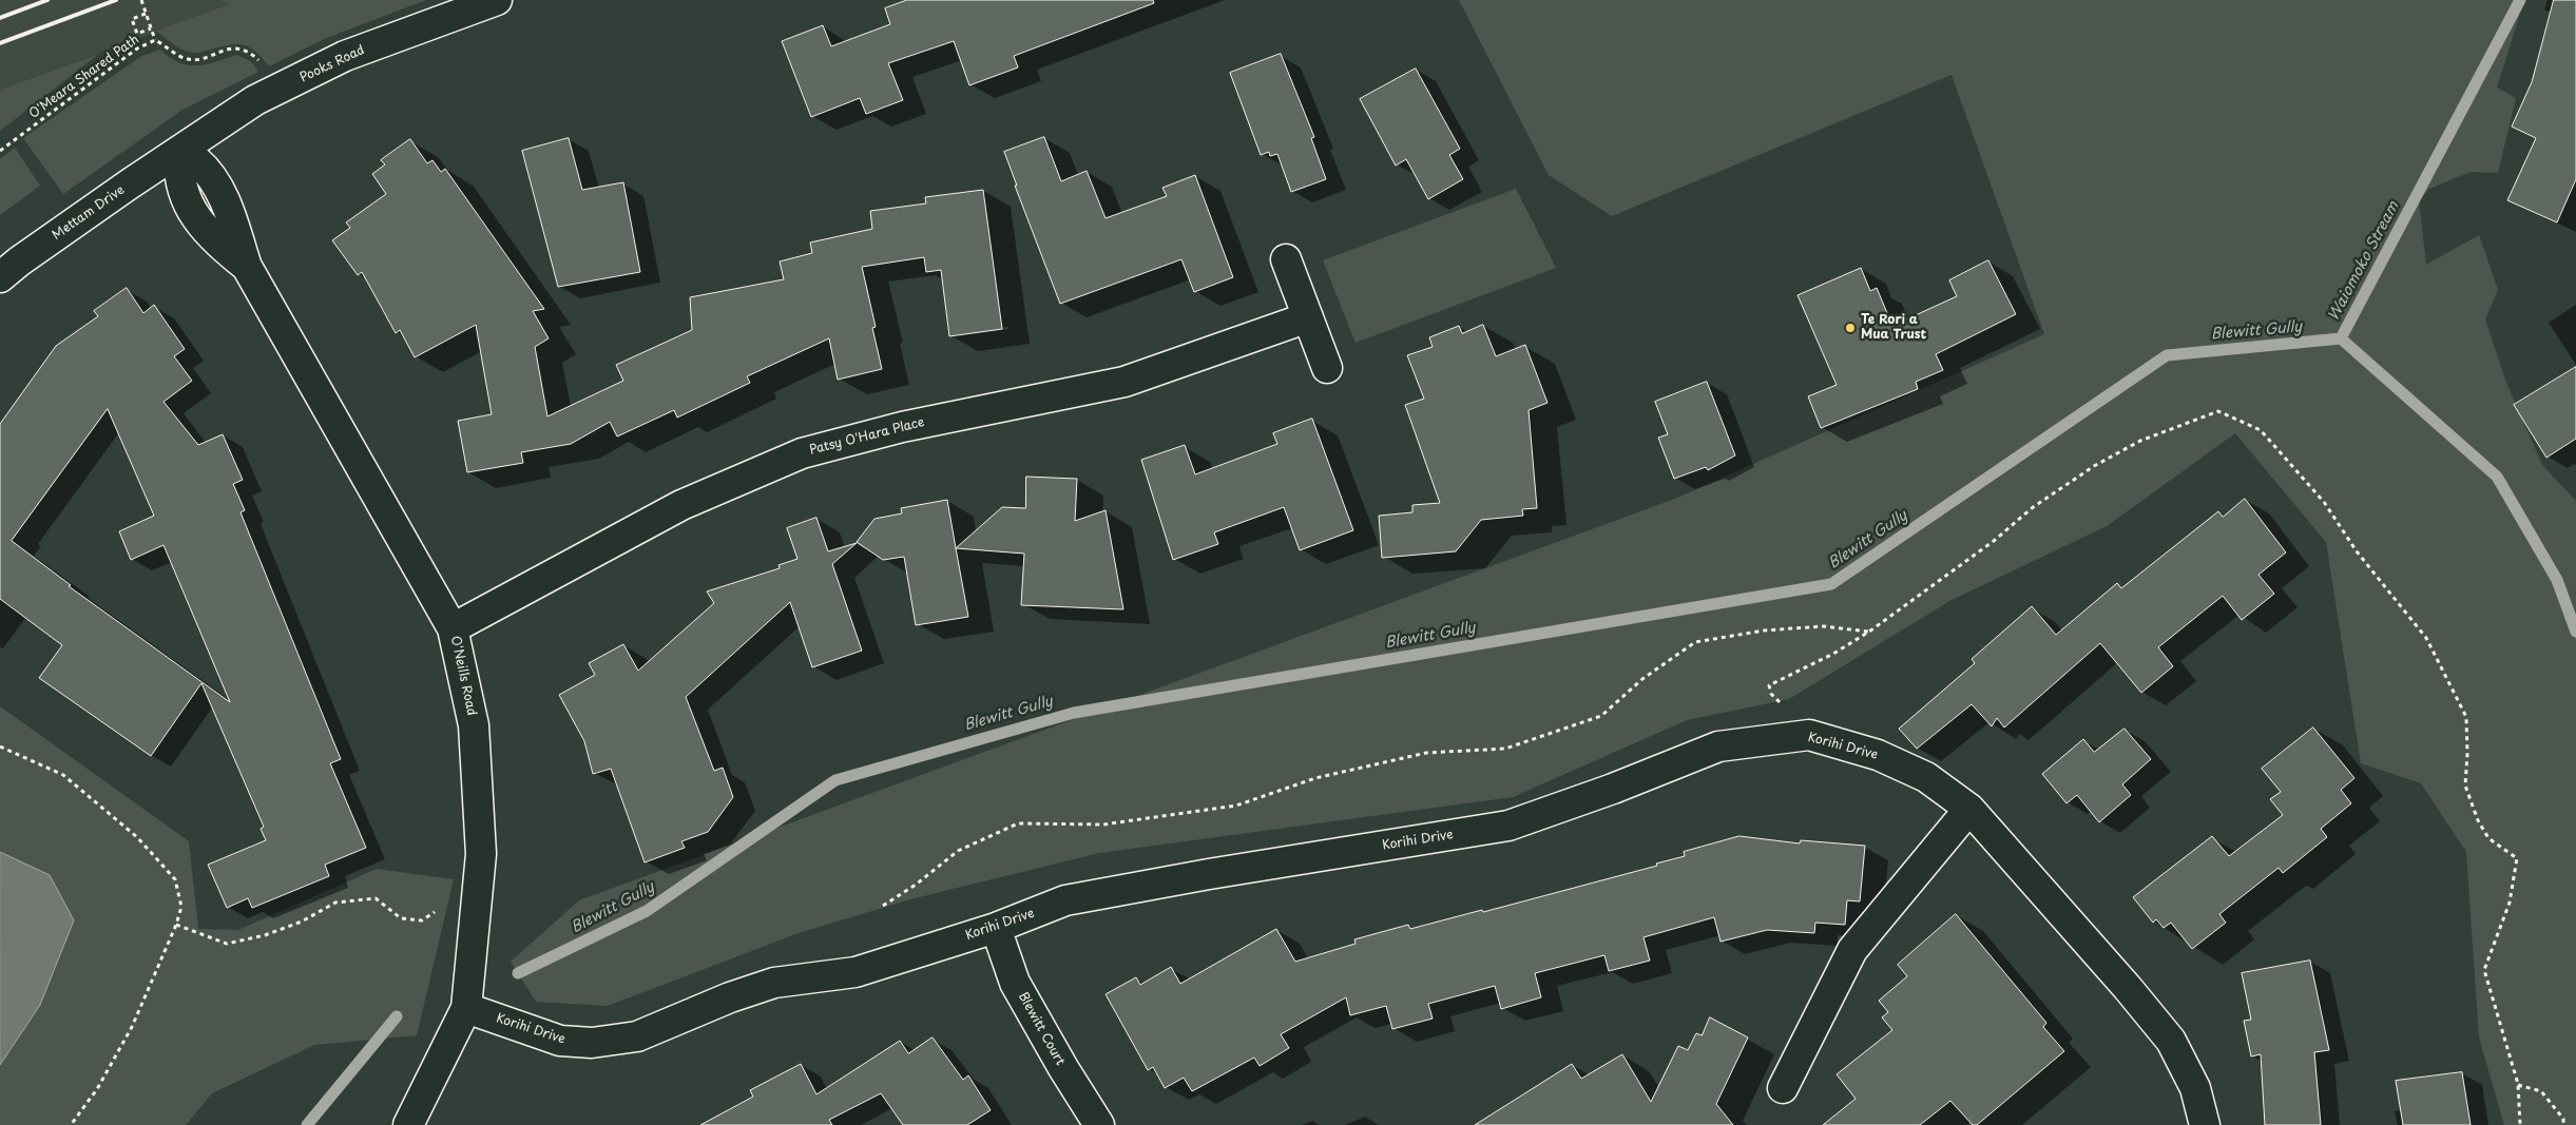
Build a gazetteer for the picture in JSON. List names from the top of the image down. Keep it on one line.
{"streets":{"street":["Pooks Road","Mettam Drive","Patsy O'Hara Place","O'Neills Road","Korihi Drive","Blewitt Court"],"path":["O'Meara Shared Path"]},"crossings":[["Pooks Road","Mettam Drive"],["Pooks Road","O'Neills Road"],["Mettam Drive","O'Neills Road"],["Patsy O'Hara Place","O'Neills Road"],["O'Neills Road","Korihi Drive"],["Korihi Drive","Blewitt Court"]],"water":["Waiomoko Stream","Blewitt Gully"],"places":["Te Rori a Mua Trust"]}
